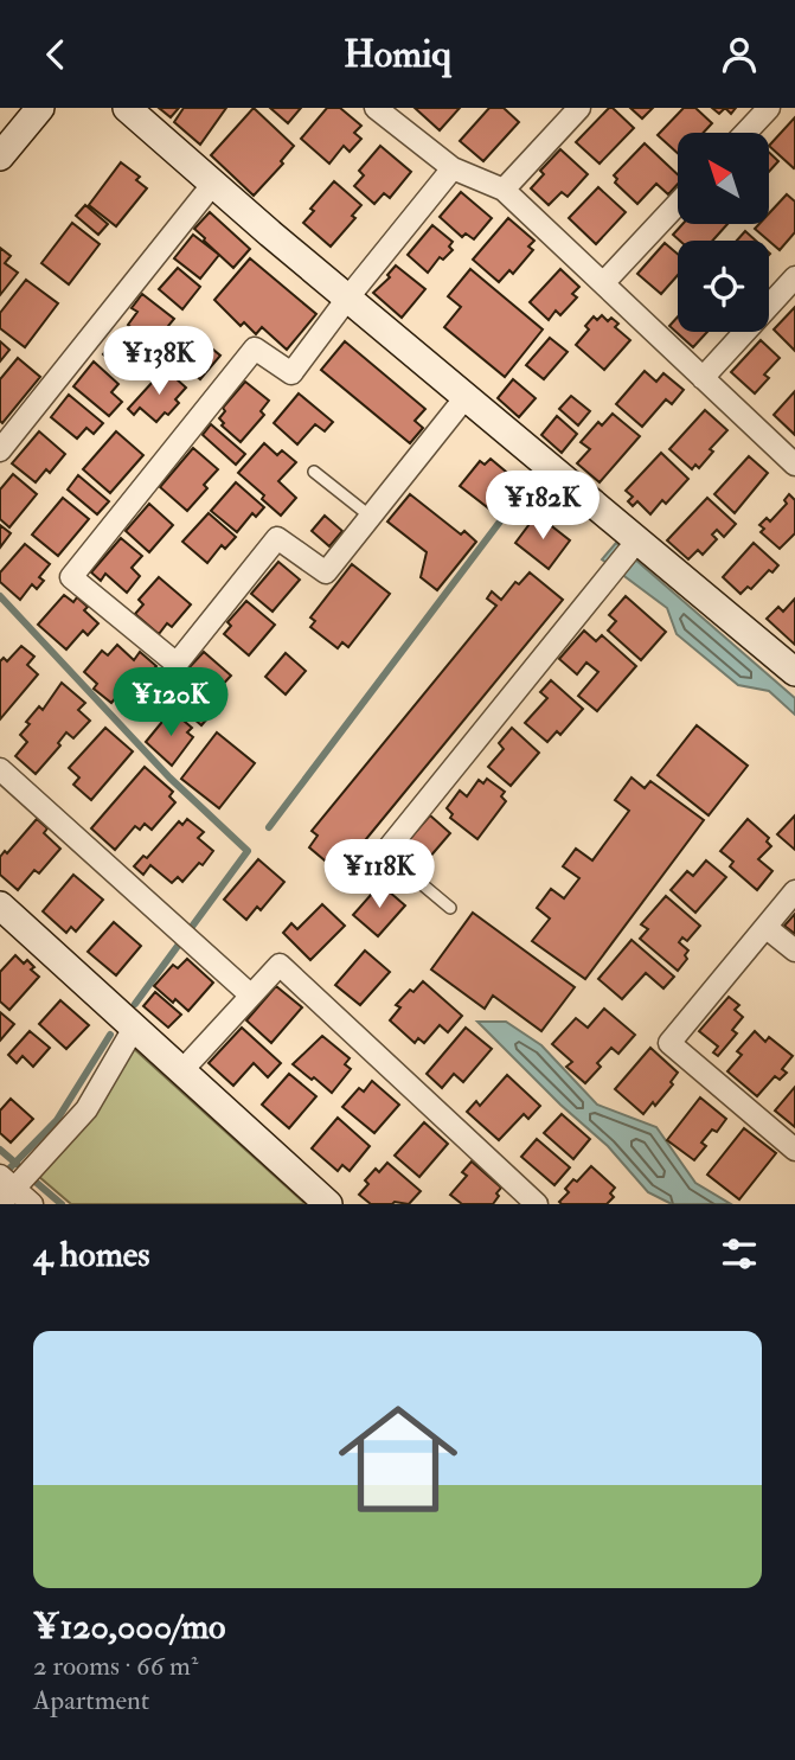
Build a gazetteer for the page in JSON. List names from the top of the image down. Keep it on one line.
{"north":"top left","page":{"header":"Homiq","price":["¥138K","¥182K","¥120K","¥118K"],"heading":"4 homes","list":[{"name":"¥120,000/mo","note":"2 rooms · 66 m² · Apartment"}]}}
